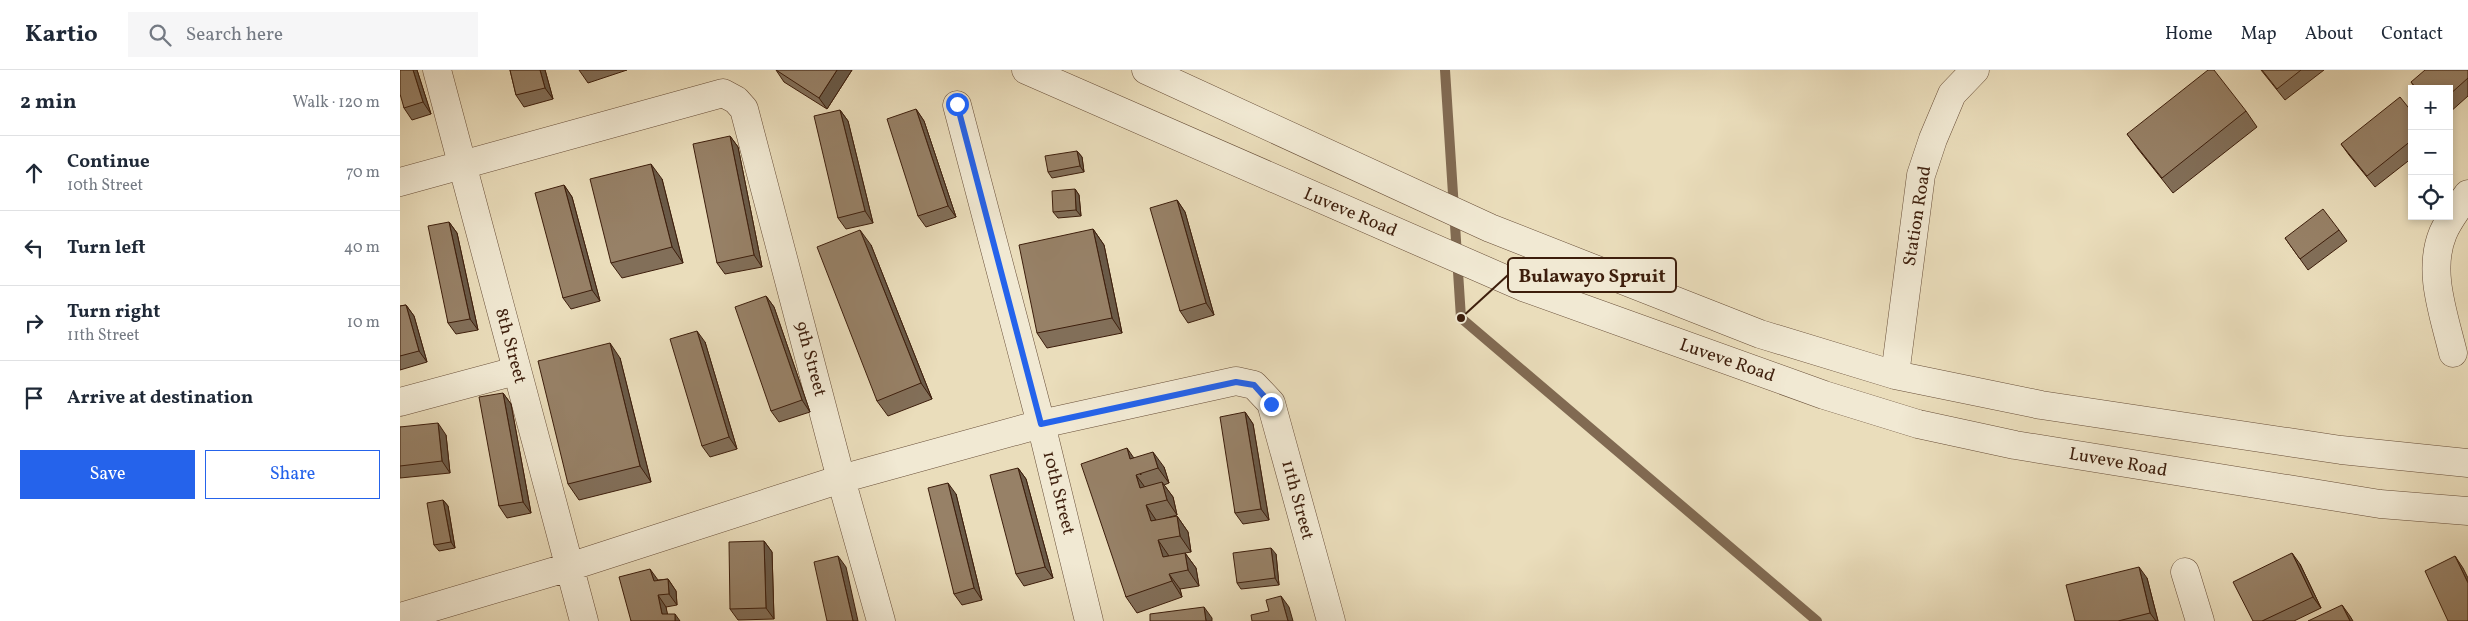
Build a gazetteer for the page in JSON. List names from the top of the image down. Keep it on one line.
{"streets":{"street":["Luveve Road","Station Road","8th Street","9th Street","10th Street","11th Street"]},"crossings":[["Luveve Road","Station Road"],["8th Street","9th Street"],["10th Street","11th Street"]],"places":["Bulawayo Spruit"],"page":{"header":"Kartio","search":"Search here","nav":["Home","Map","About","Contact"],"heading":["2 min","Walk · 120 m"],"map_buttons":["+","−"],"list":[["Continue","10th Street","70 m"],["Turn left","40 m"],["Turn right","11th Street","10 m"],"Arrive at destination"],"buttons":["Save","Share"]}}
